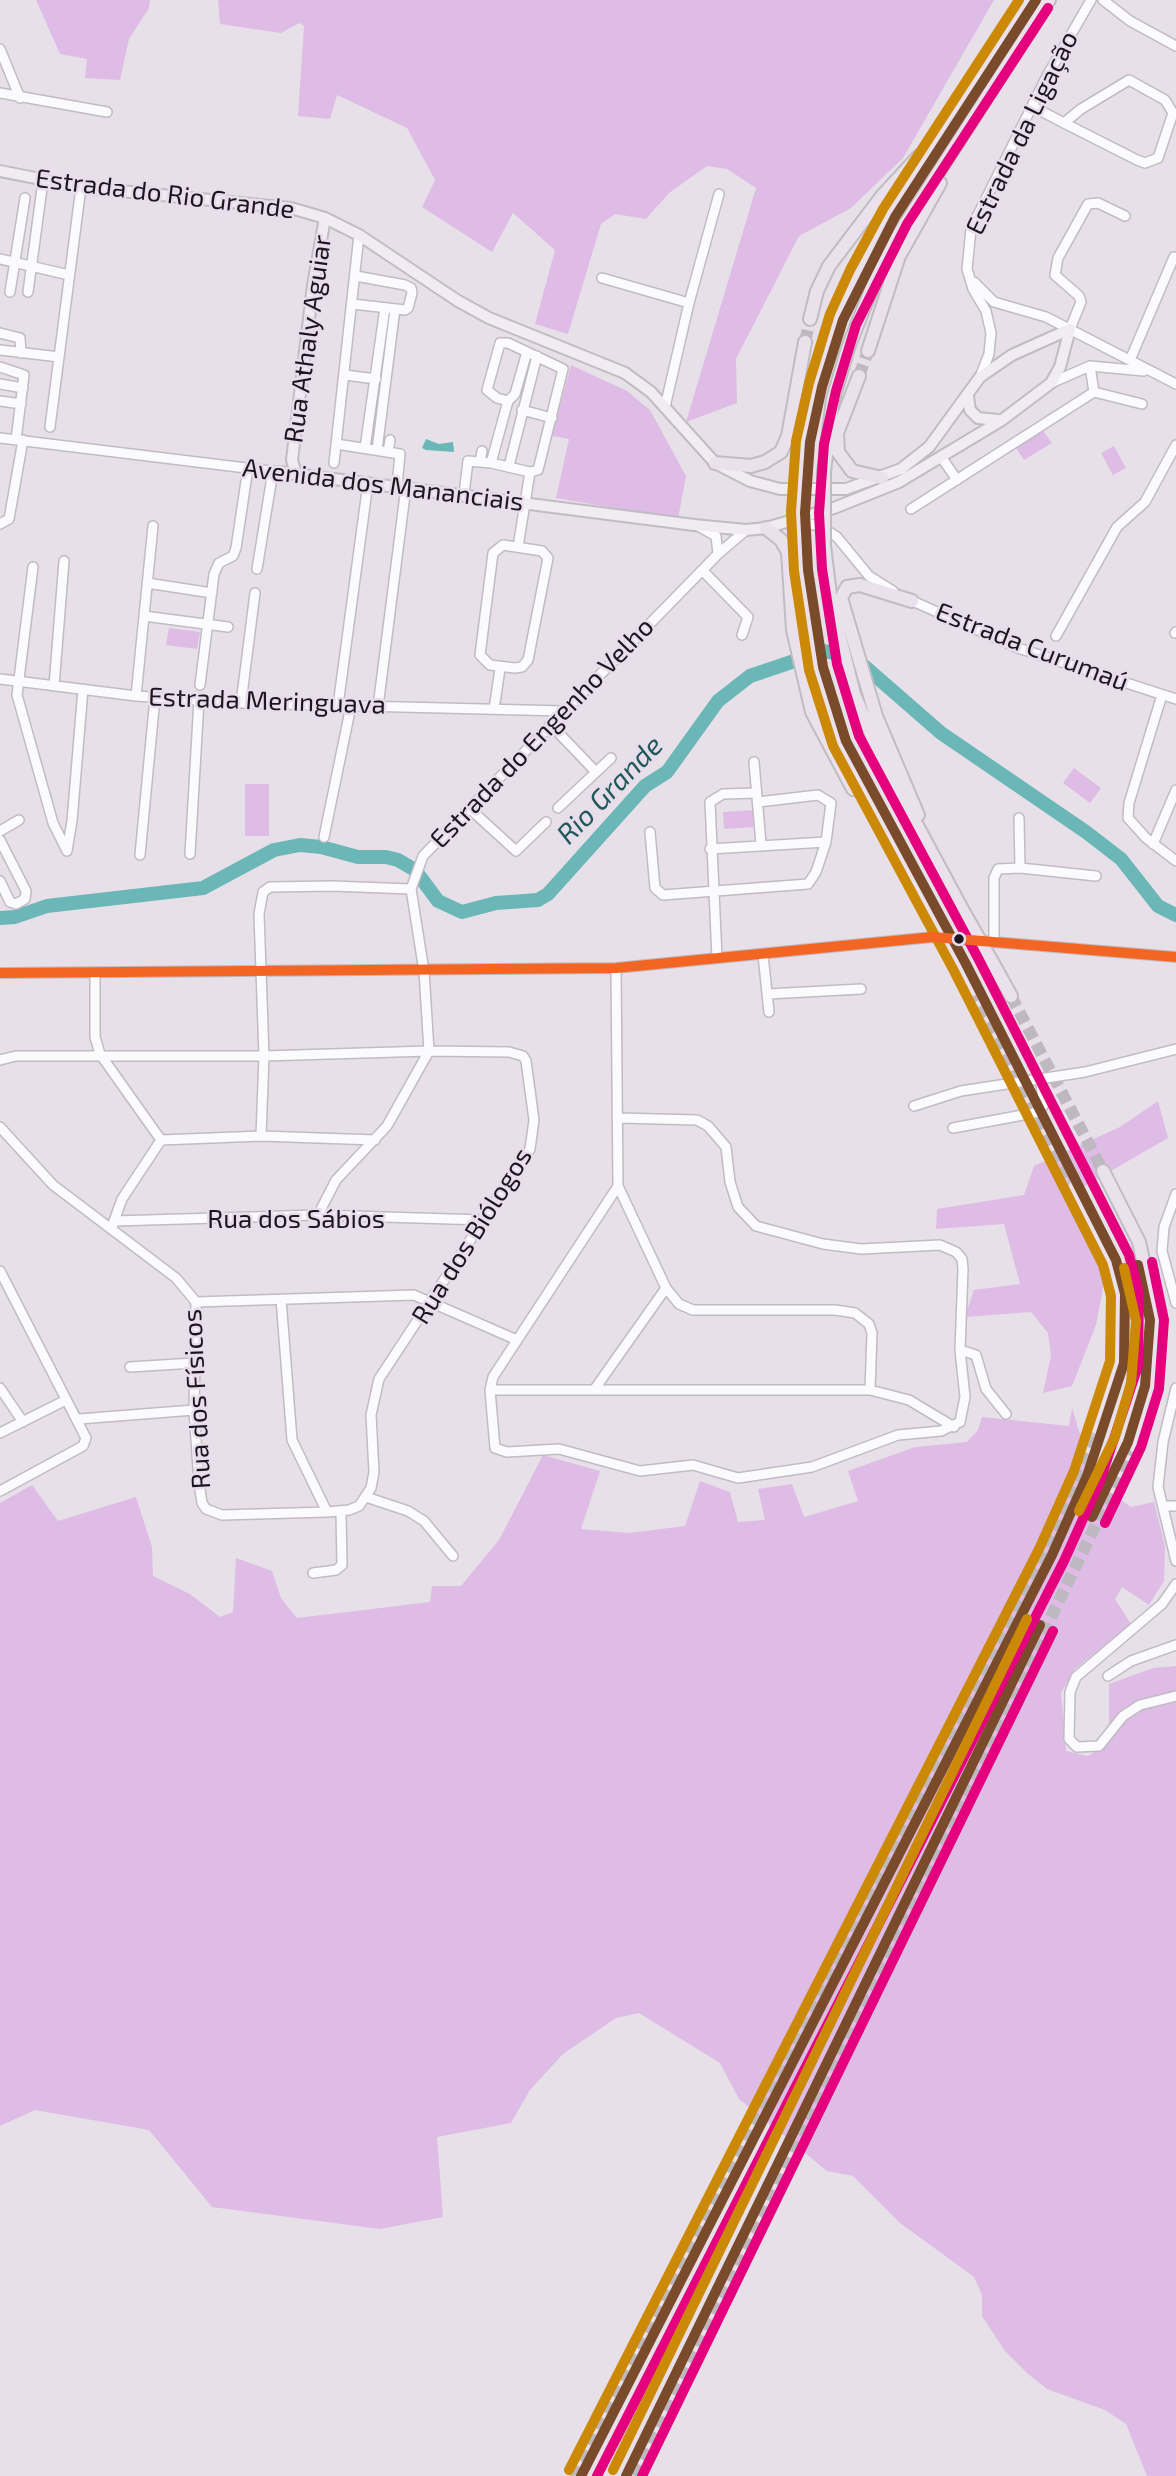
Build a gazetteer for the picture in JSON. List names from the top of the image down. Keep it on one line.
{"streets":{"main road":["Estrada do Rio Grande","Rua Athaly Aguiar","Avenida dos Mananciais"],"street":["Estrada da Ligação","Estrada Curumaú","Estrada Meringuava","Estrada do Engenho Velho","Rua dos Sábios","Rua dos Biólogos","Rua dos Físicos"]},"crossings":[["Estrada da Ligação","Estrada do Rio Grande"],["Estrada do Rio Grande","Rua Athaly Aguiar"],["Rua Athaly Aguiar","Avenida dos Mananciais"],["Avenida dos Mananciais","Estrada do Engenho Velho"],["Estrada Meringuava","Estrada do Engenho Velho"],["Rua dos Sábios","Rua dos Biólogos"],["Rua dos Sábios","Rua dos Físicos"]],"water":["Rio Grande"]}
